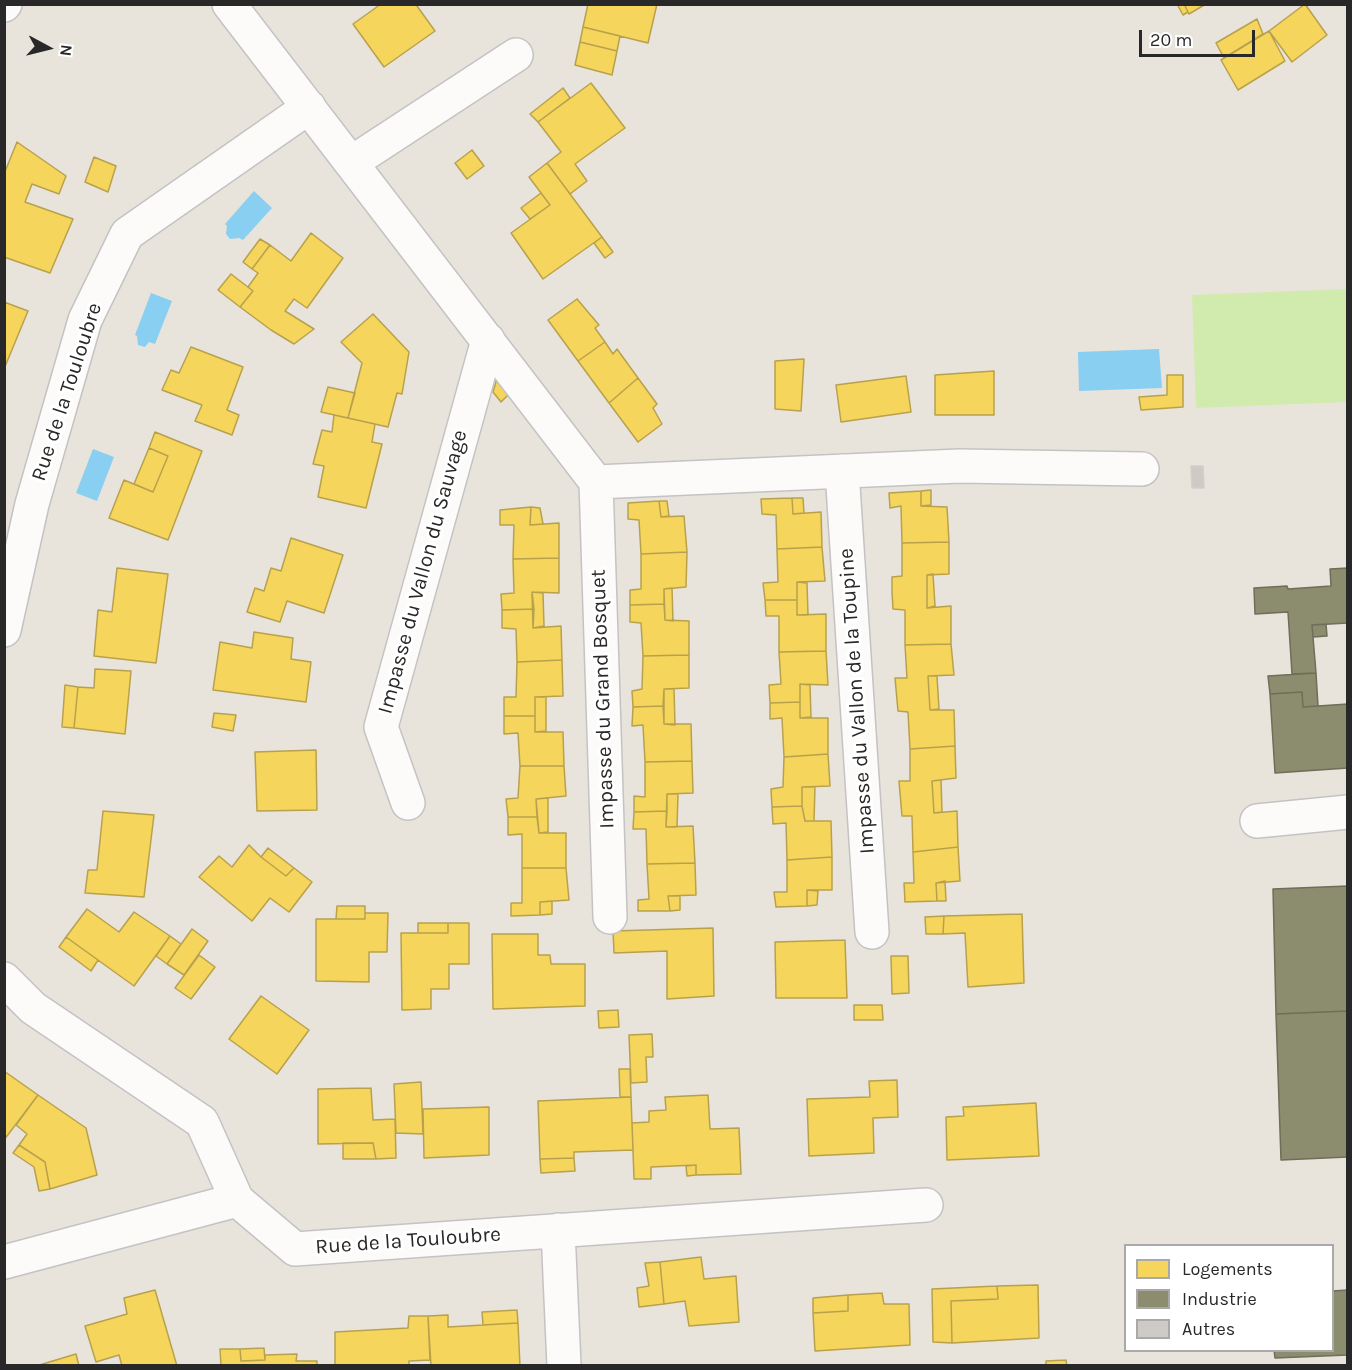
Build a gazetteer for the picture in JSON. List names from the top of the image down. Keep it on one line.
{"streets":{"street":["Rue de la Touloubre","Impasse du Vallon du Sauvage","Impasse du Grand Bosquet","Impasse du Vallon de la Toupine"]},"legend":["Logements","Industrie","Autres"],"scale_bar":"20 m","north":"right"}
